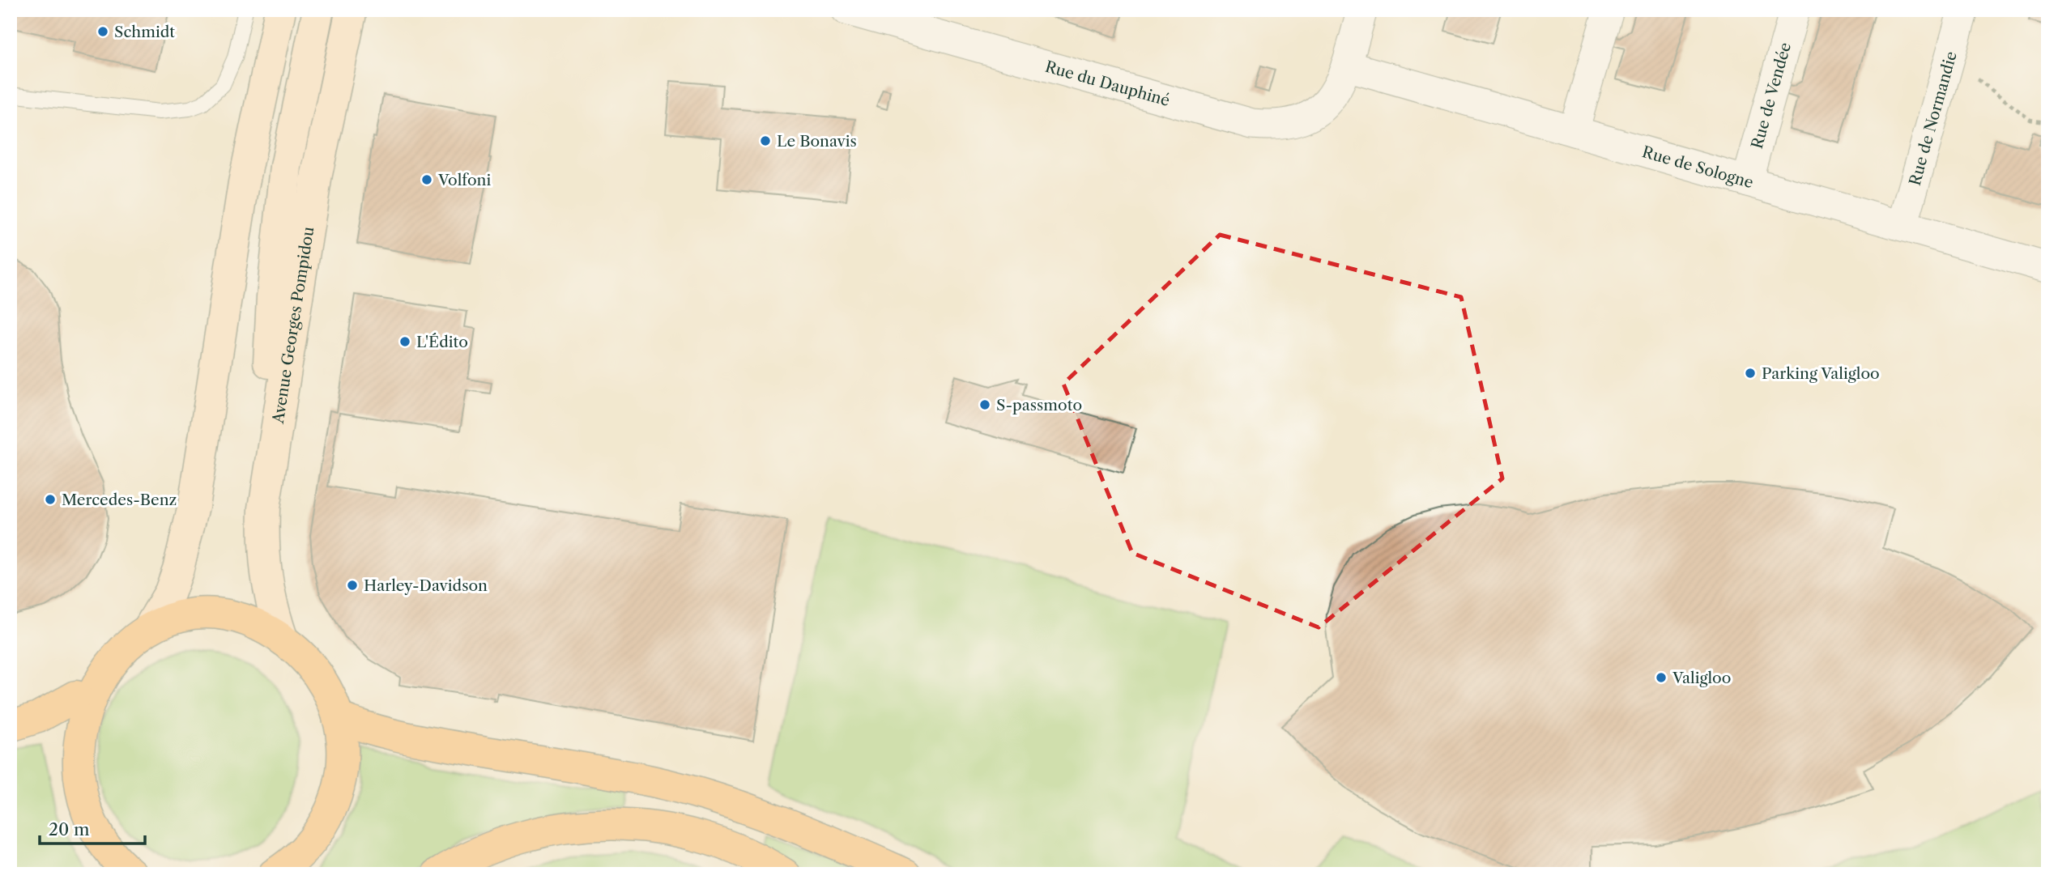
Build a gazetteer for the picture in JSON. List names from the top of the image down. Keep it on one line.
{"streets":{"main road":["Avenue Georges Pompidou"],"street":["Rue du Dauphiné","Rue de Vendée","Rue de Normandie","Rue de Sologne"]},"crossings":[["Rue du Dauphiné","Rue de Sologne"],["Rue de Vendée","Rue de Sologne"],["Rue de Normandie","Rue de Sologne"]],"places":["Schmidt","Le Bonavis","Volfoni","L'Édito","Parking Valigloo","S-passmoto","Mercedes-Benz","Harley-Davidson","Valigloo"],"scale_bar":"20 m"}
